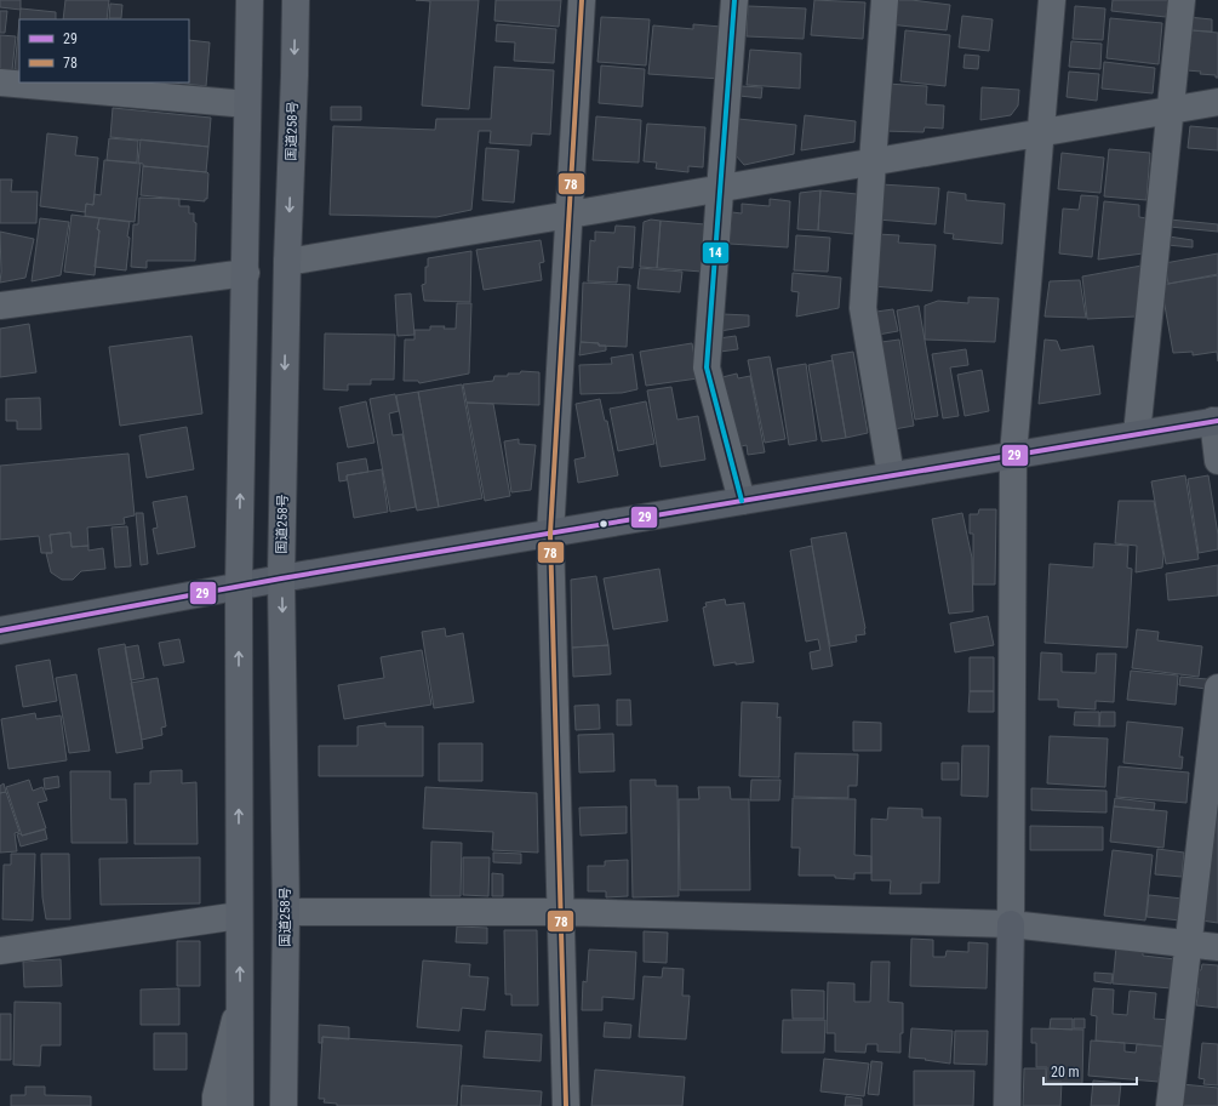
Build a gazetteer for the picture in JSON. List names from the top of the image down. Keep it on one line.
{"streets":{"highway":["国道258号"]},"lines":["transit line 78","transit line 14","transit line 29"],"legend":["29","78"],"scale_bar":"20 m"}
